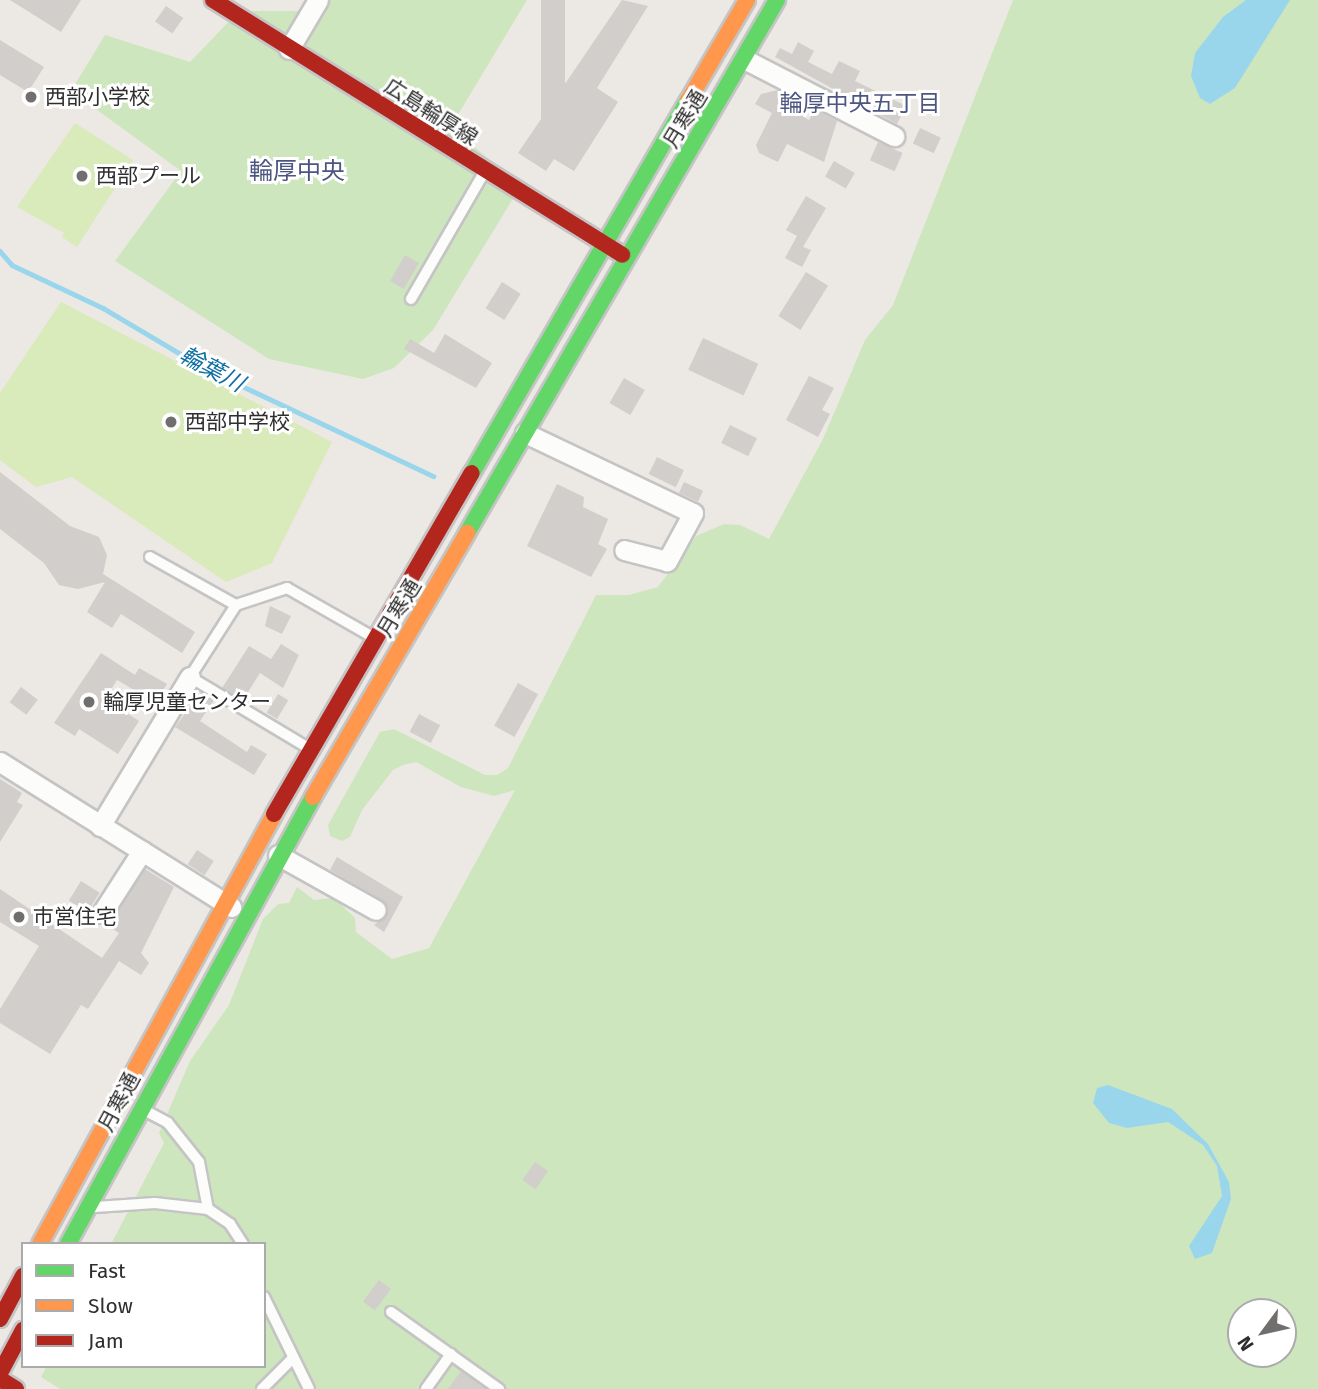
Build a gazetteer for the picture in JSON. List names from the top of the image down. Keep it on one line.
{"streets":{"main road":["広島輪厚線","月寒通"]},"crossings":[["広島輪厚線","月寒通"]],"districts":["輪厚中央五丁目","輪厚中央"],"water":["輪葉川"],"places":["西部小学校","西部プール","西部中学校","輪厚児童センター","市営住宅"],"legend":["Fast","Slow","Jam"],"north":"bottom left"}
